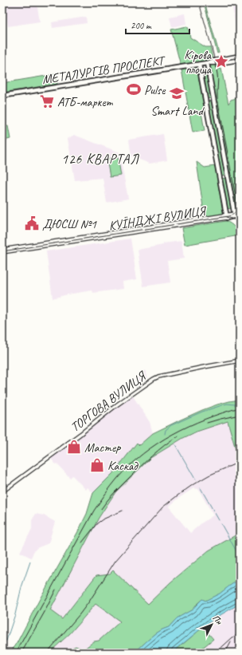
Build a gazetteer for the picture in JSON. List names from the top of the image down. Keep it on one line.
{"streets":{"highway":["МЕТАЛУРГІВ ПРОСПЕКТ","КУЇНДЖІ ВУЛИЦЯ"],"main road":["ТОРГОВА ВУЛИЦЯ"]},"districts":["126 КВАРТАЛ"],"places":{"place":["Кірова площа"],"sports":["Pulse"],"school or university":["Smart Land"],"supermarket":["АТБ-маркет"],"public building":["ДЮСШ №1"],"shop":["Мастер","Каскад"]},"scale_bar":"200 m","north":"top right"}
